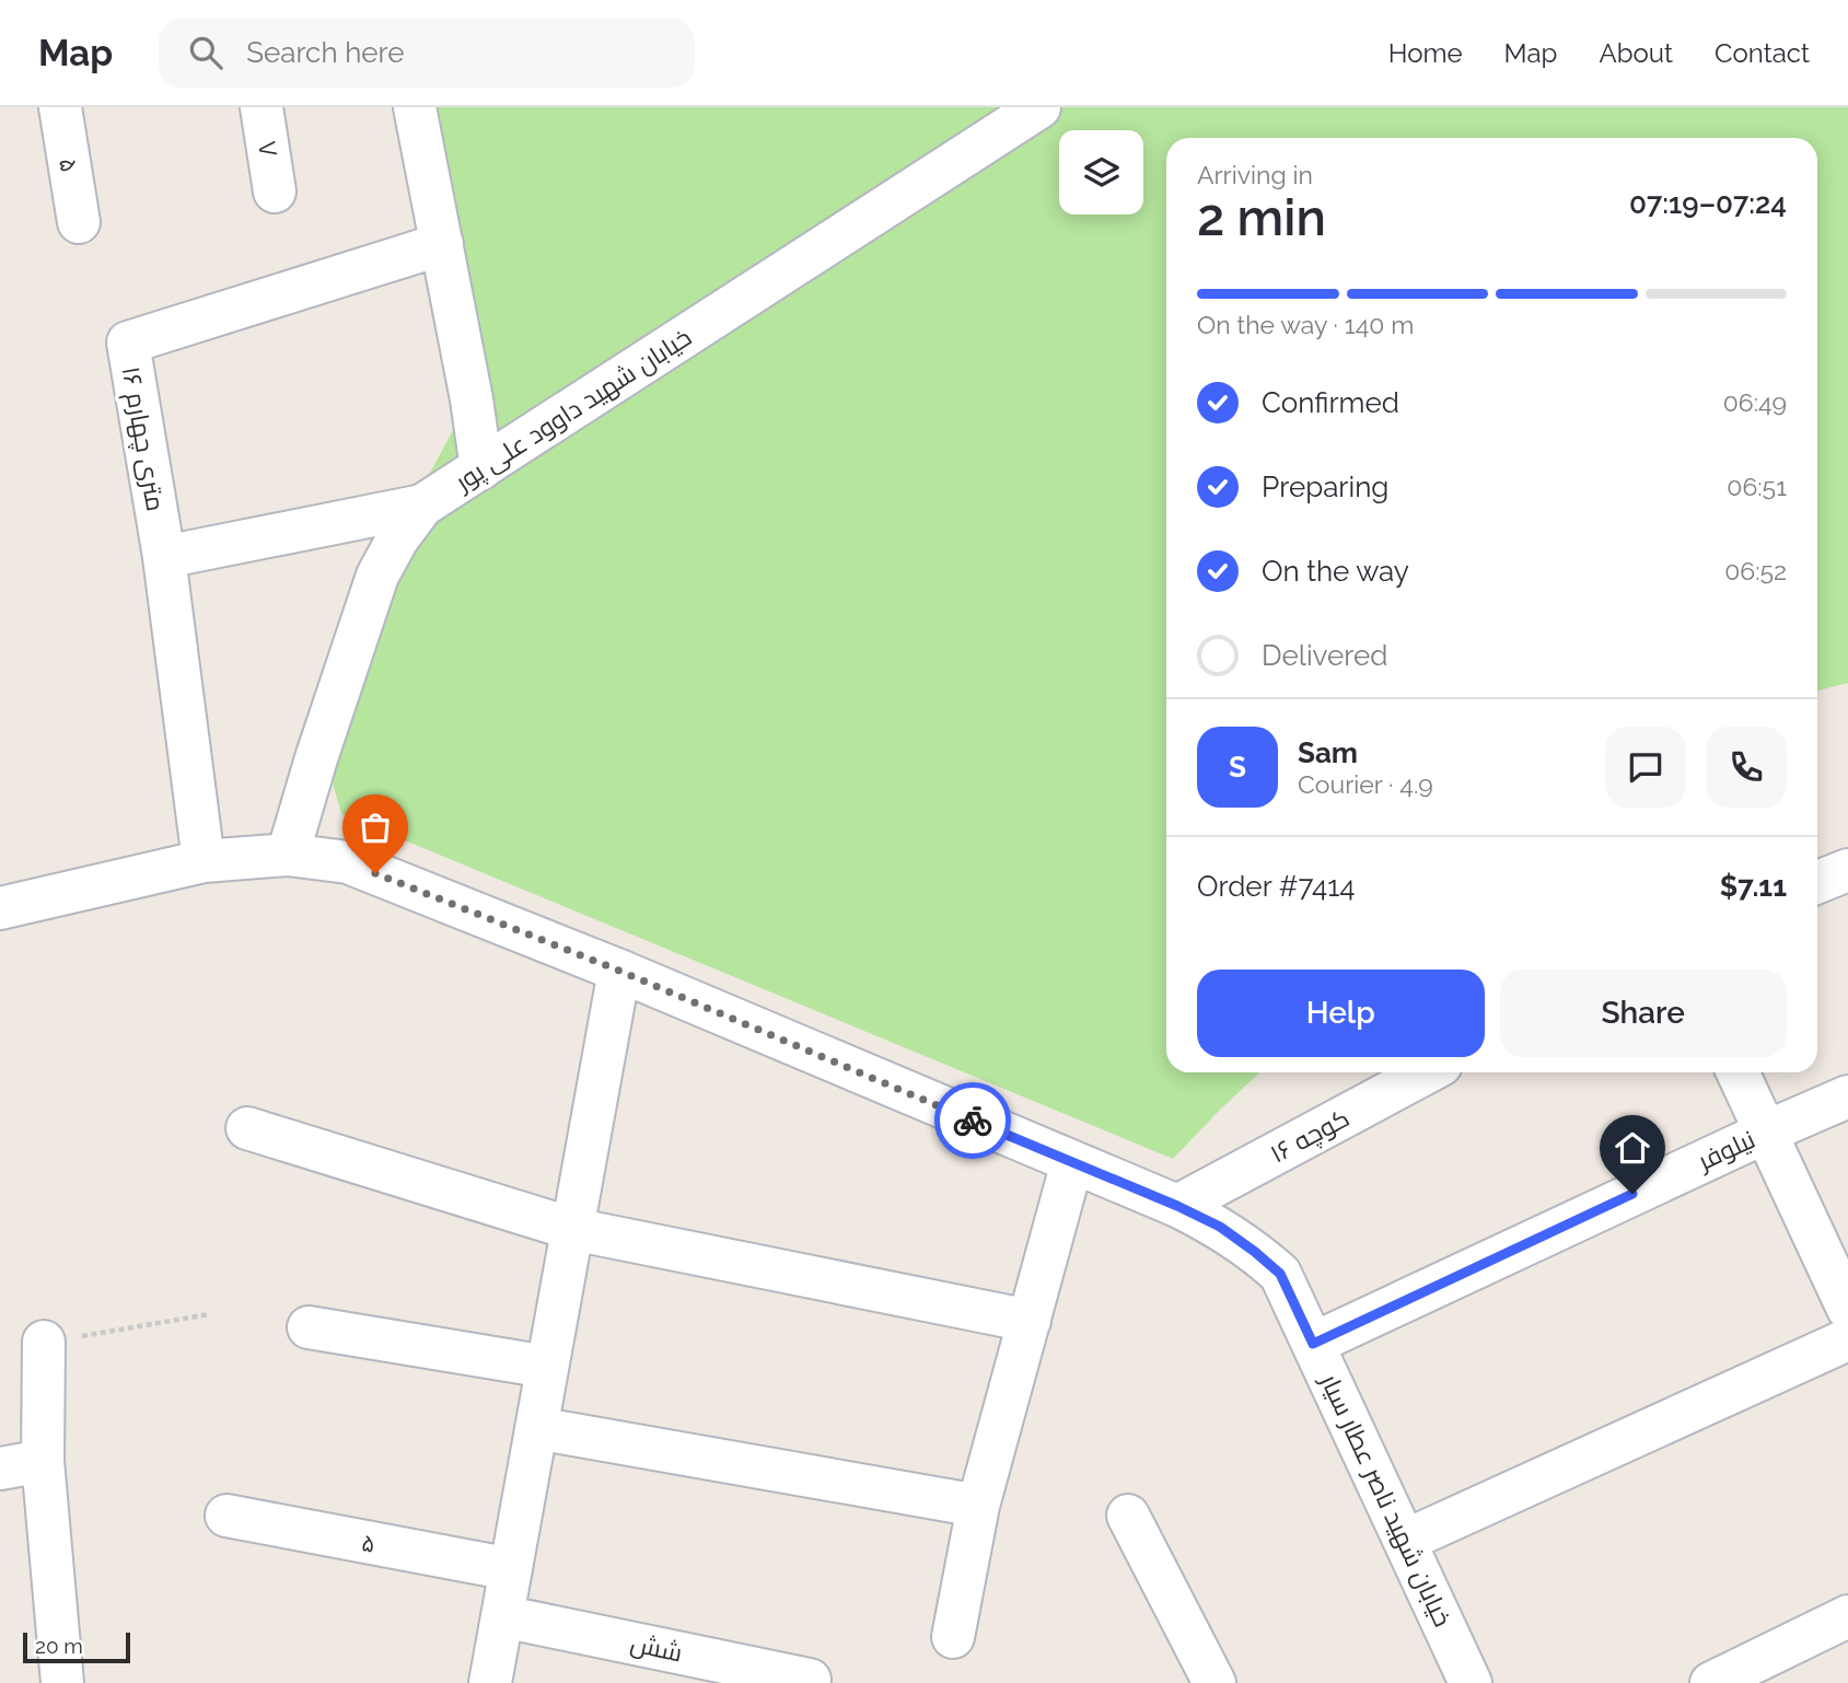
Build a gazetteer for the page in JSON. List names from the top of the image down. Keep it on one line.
{"streets":{"street":["۷","۵","خیابان شهید داوود علی پور","۱۶ متری چهارم","کوچه ۱۶","نیلوفر","خیابان شهید ناصر عطار سیار","شش"]},"crossings":[["خیابان شهید داوود علی پور","خیابان شهید ناصر عطار سیار"],["۱۶ متری چهارم","خیابان شهید ناصر عطار سیار"],["کوچه ۱۶","خیابان شهید ناصر عطار سیار"],["نیلوفر","خیابان شهید ناصر عطار سیار"]],"scale_bar":"20 m","page":{"header":"Map","search":"Search here","nav":["Home","Map","About","Contact"],"heading":["2 min","Arriving in","07:19–07:24"],"panel":["Sam","Courier · 4.9","Order #7414","$7.11"],"bar":"On the way · 140 m","list":[["Confirmed","06:49"],["Preparing","06:51"],["On the way","06:52"],"Delivered"],"round":"S","buttons":["Help","Share"],"scale":"20 m"}}
